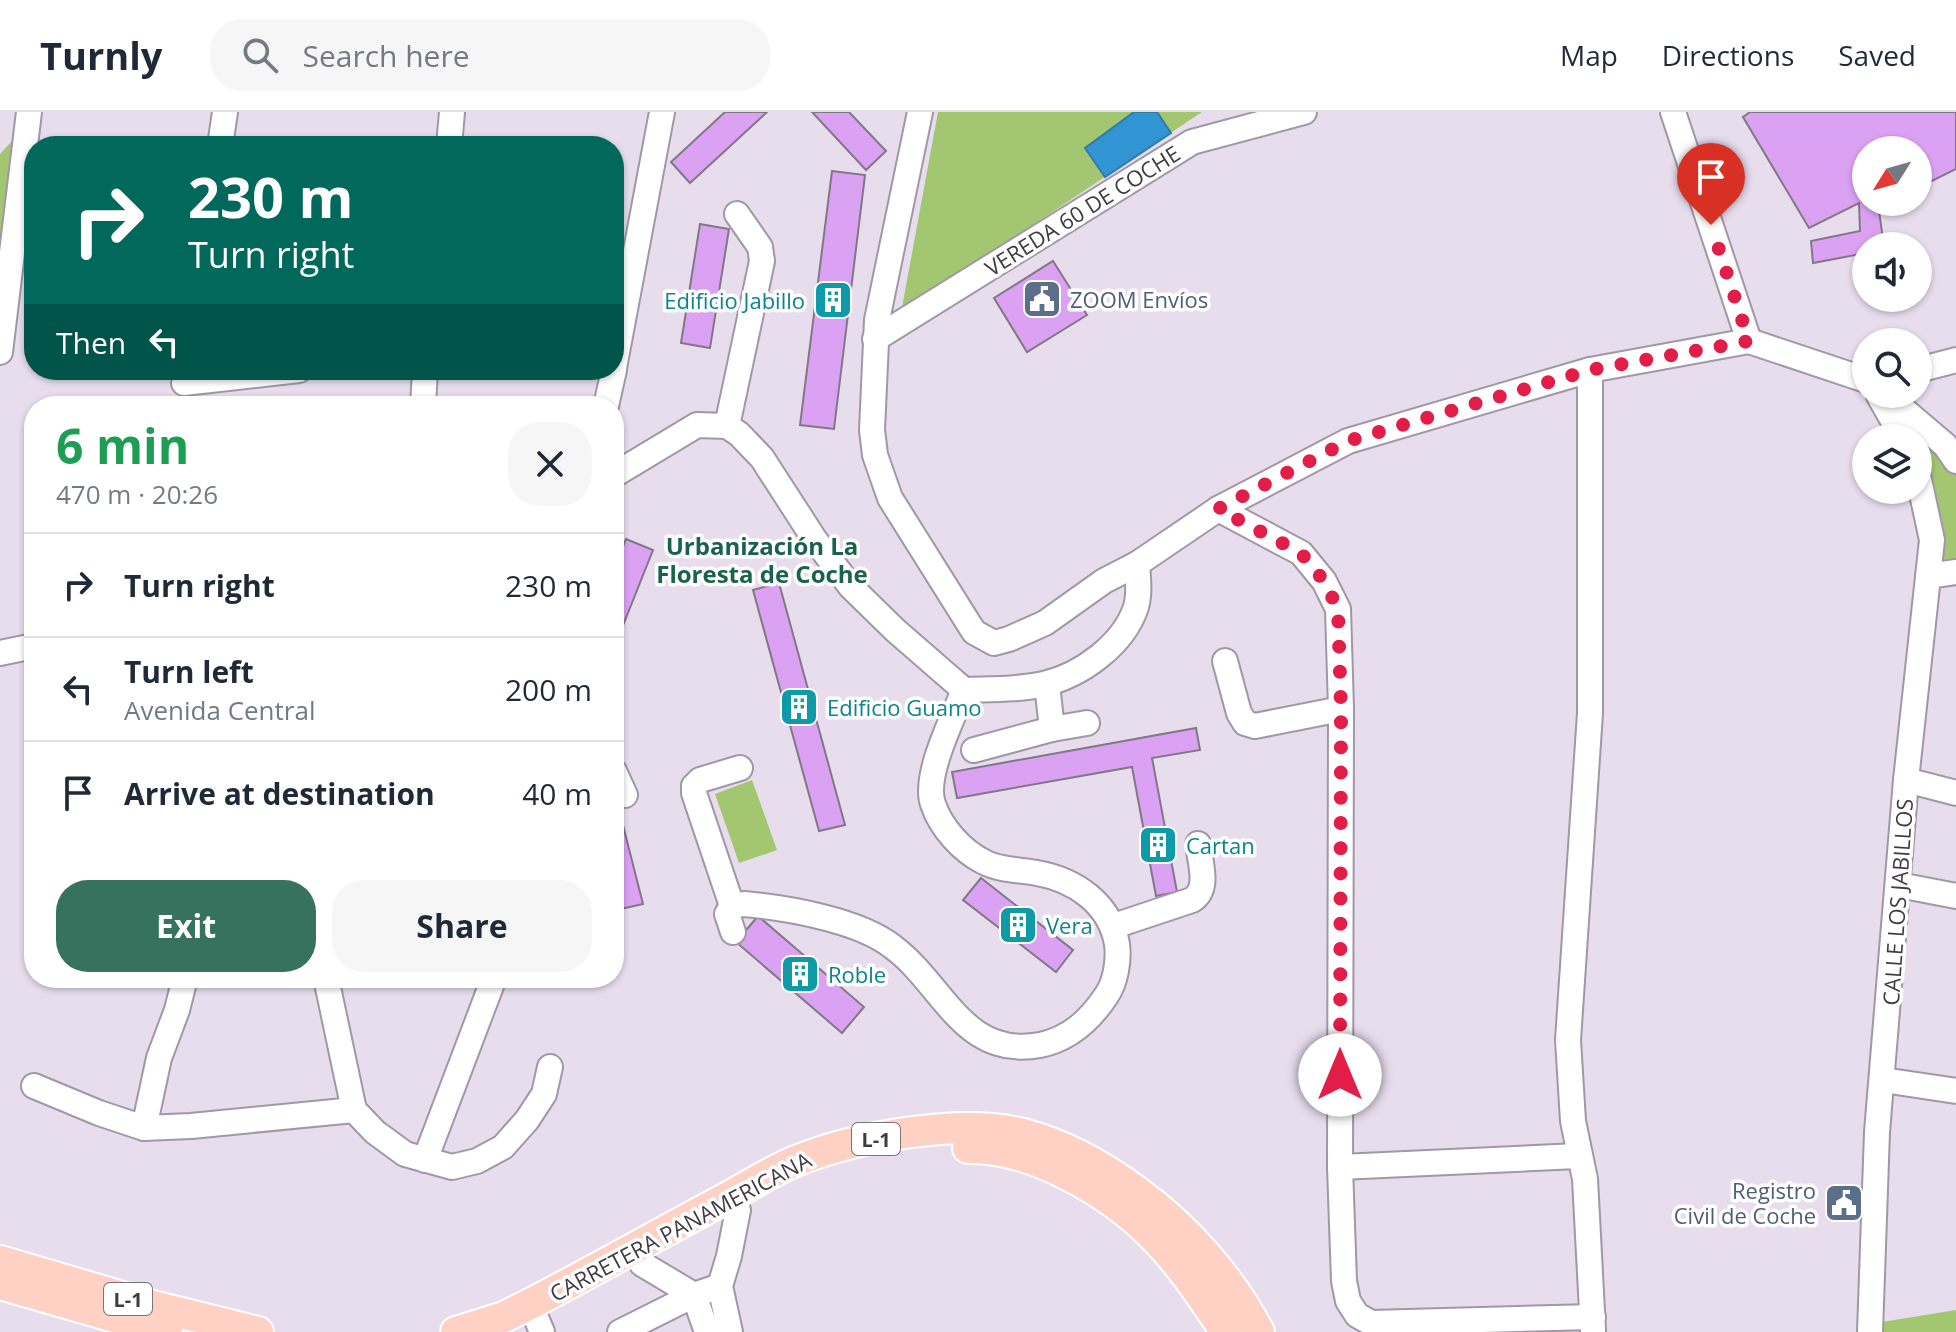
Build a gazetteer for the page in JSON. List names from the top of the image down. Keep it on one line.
{"streets":{"main road":["L-1","CARRETERA PANAMERICANA"],"street":["VEREDA 60 DE COCHE","CALLE LOS JABILLOS"]},"districts":["Urbanización La Floresta de Coche"],"places":{"public building":["ZOOM Envíos","Registro Civil de Coche"],"building":["Edificio Jabillo","Edificio Guamo","Cartan","Vera","Roble"]},"north":"bottom left","page":{"header":"Turnly","search":"Search here","nav":["Map","Directions","Saved"],"turn":["230 m","Turn right"],"then":"Then","heading":["6 min","470 m · 20:26"],"list":[{"name":"Turn right","value":"230 m"},{"name":"Turn left","note":"Avenida Central","value":"200 m"},{"name":"Arrive at destination","value":"40 m"}],"buttons":["Exit","Share"]}}
